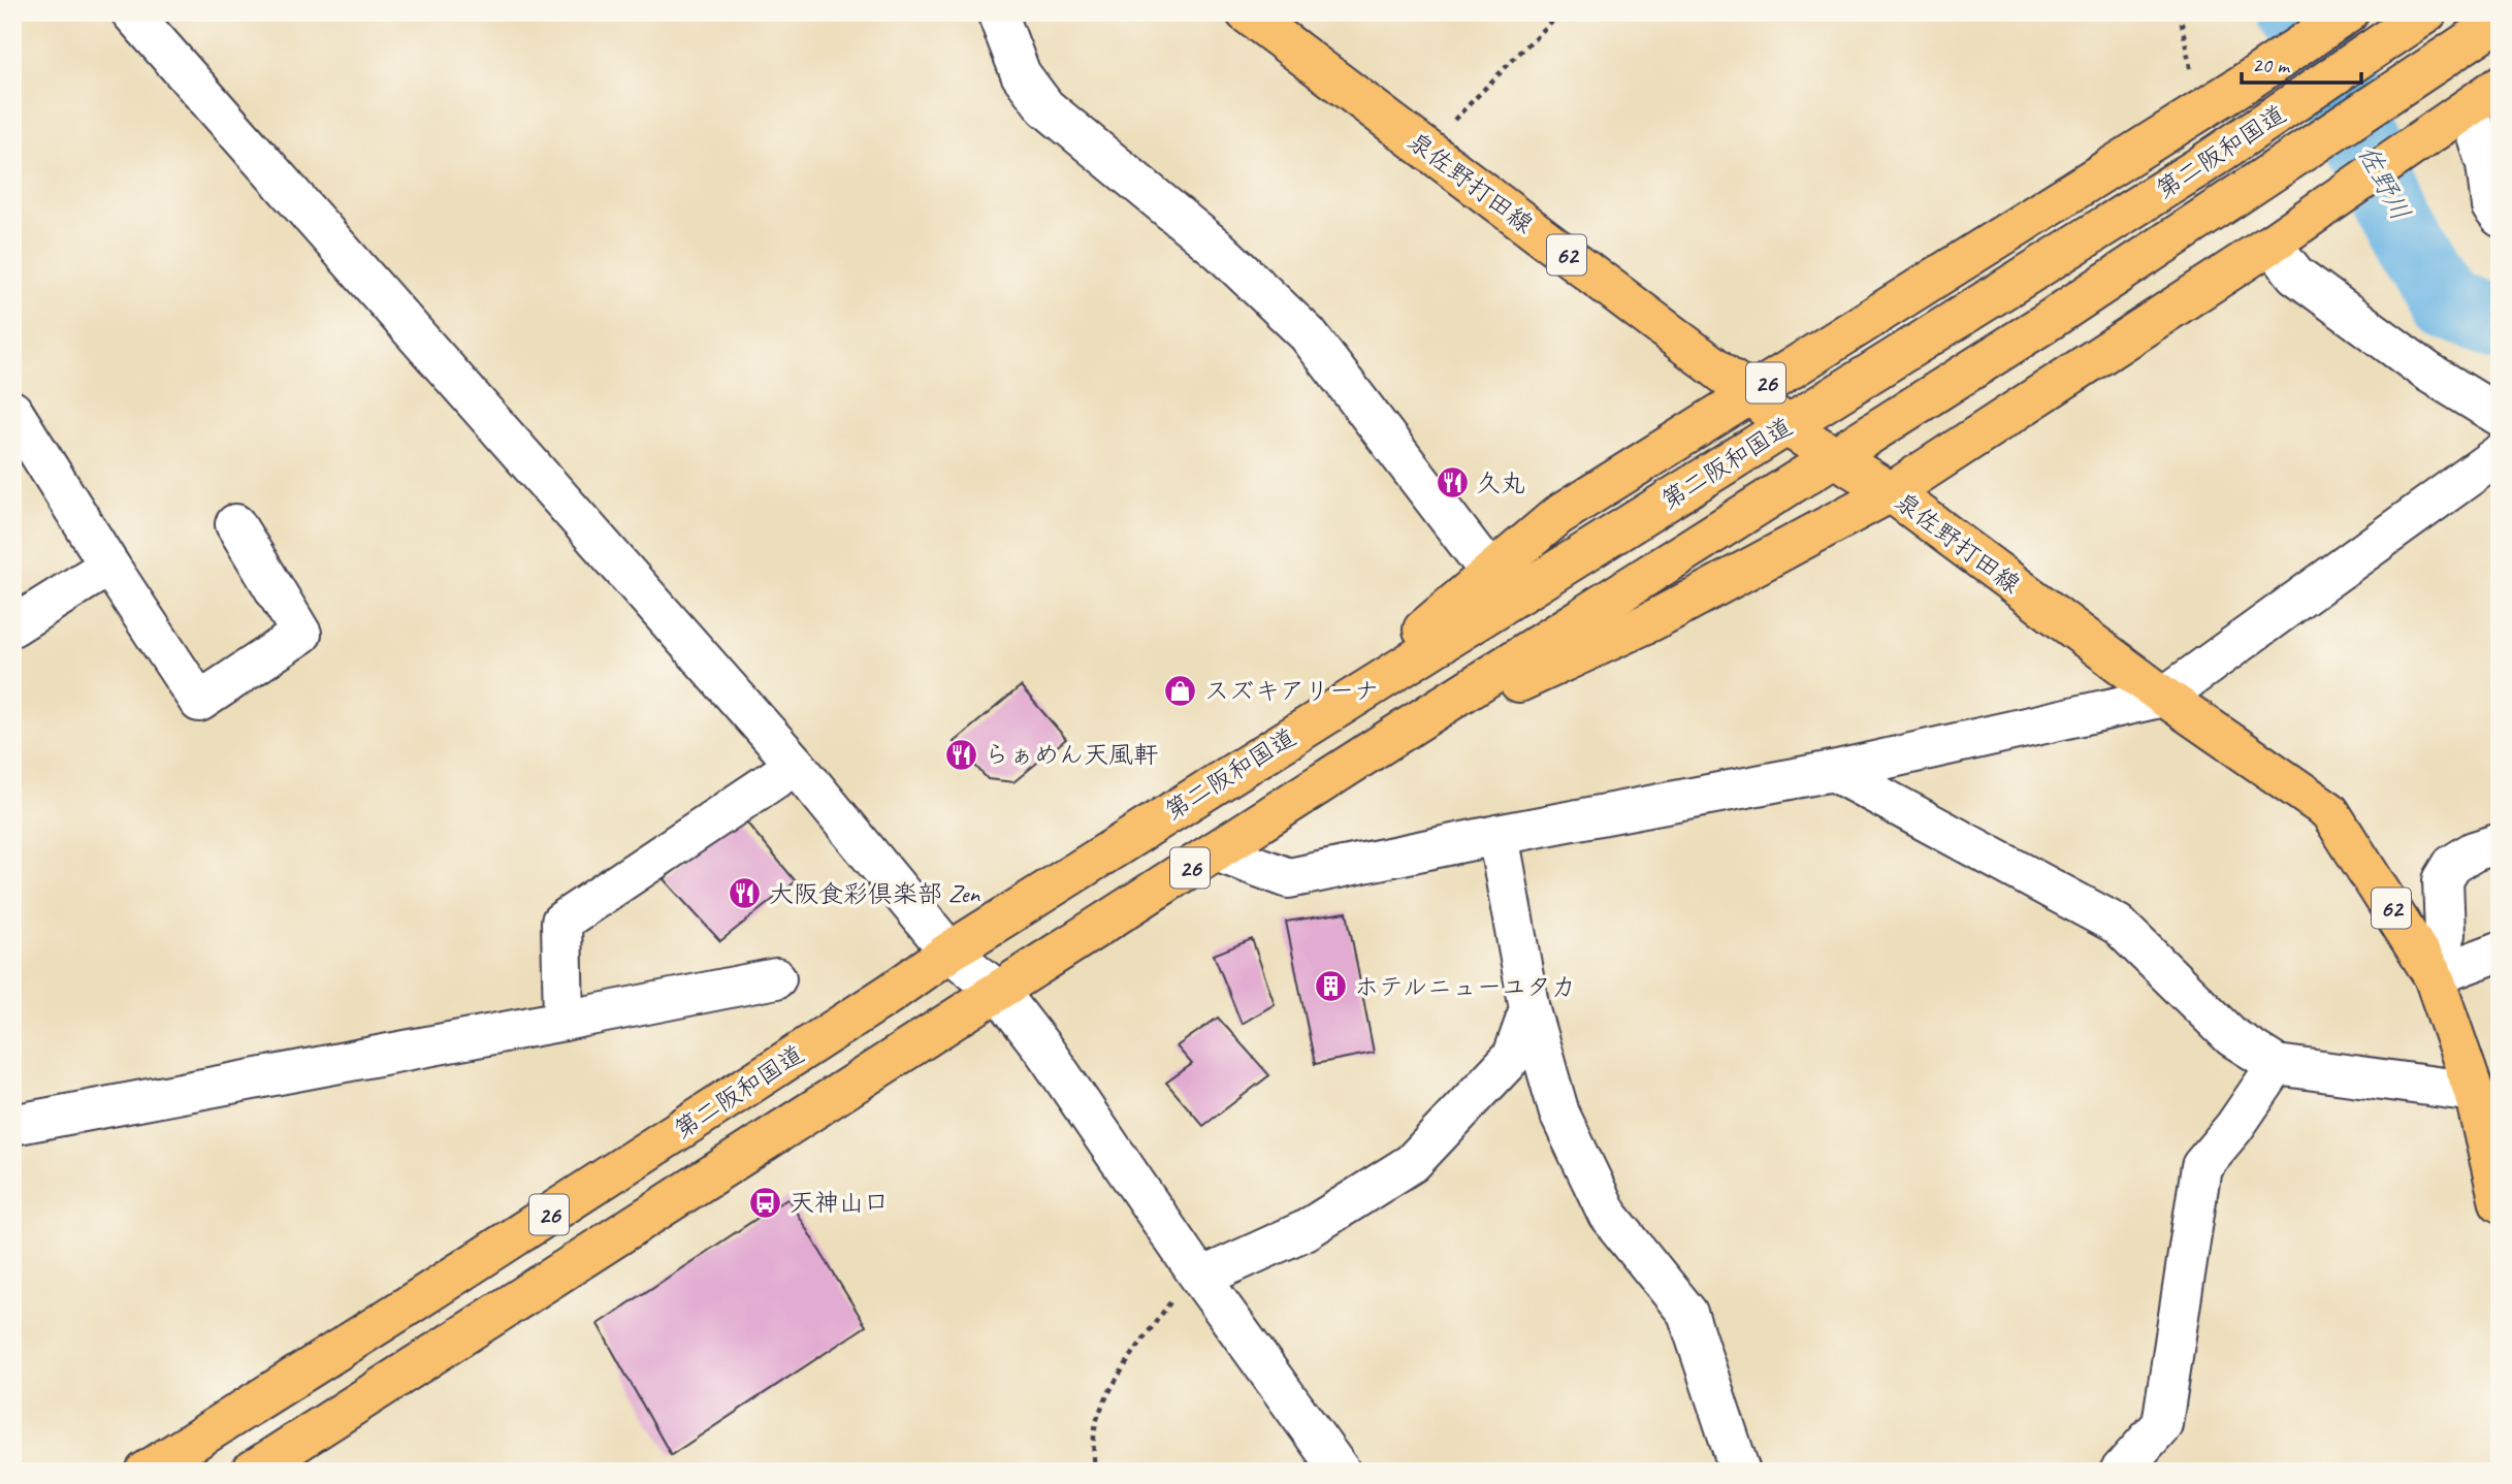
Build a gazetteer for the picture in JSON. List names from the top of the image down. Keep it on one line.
{"streets":{"main road":["第二阪和国道","泉佐野打田線","62","26"]},"crossings":[["第二阪和国道","泉佐野打田線"],["第二阪和国道","26"],["泉佐野打田線","26"]],"water":["佐野川"],"places":{"restaurant":["久丸","らぁめん天風軒","大阪食彩倶楽部 Zen"],"shop":["スズキアリーナ"],"building":["ホテルニューユタカ"],"bus stop":["天神山口"]},"scale_bar":"20 m"}
